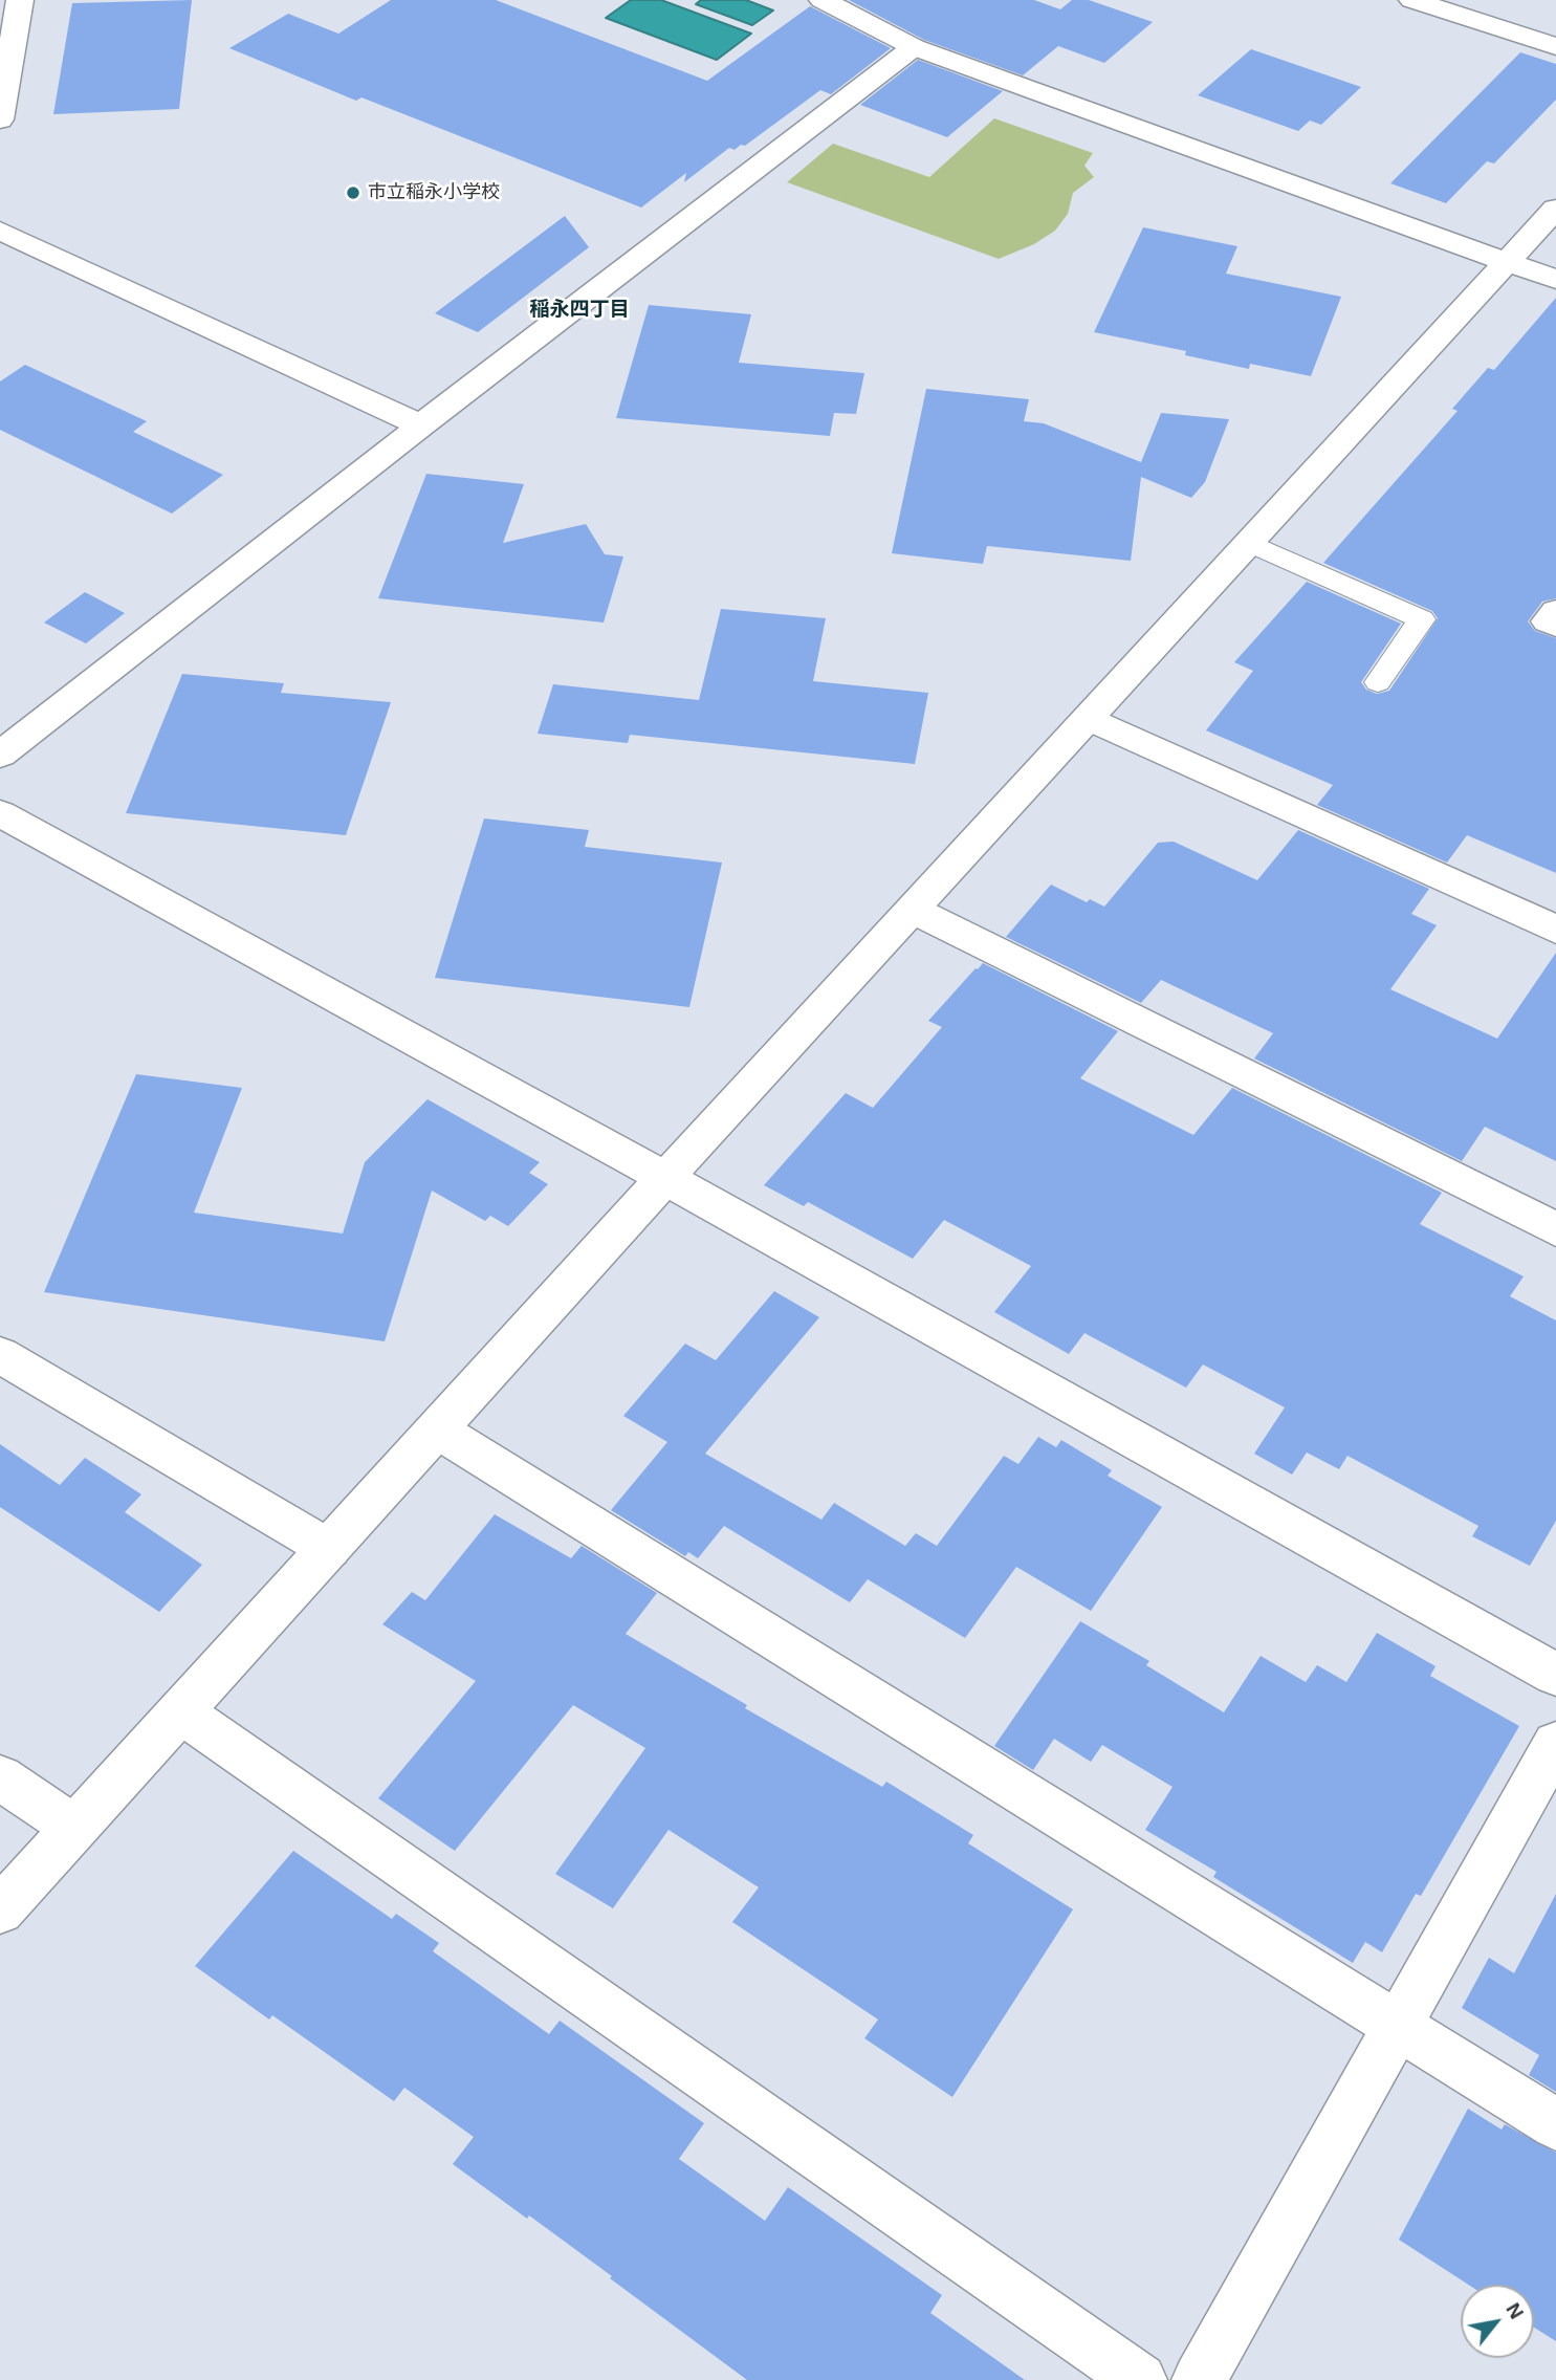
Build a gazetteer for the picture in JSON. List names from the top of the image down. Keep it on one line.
{"districts":["稲永四丁目"],"places":["市立稲永小学校"],"north":"top right"}
